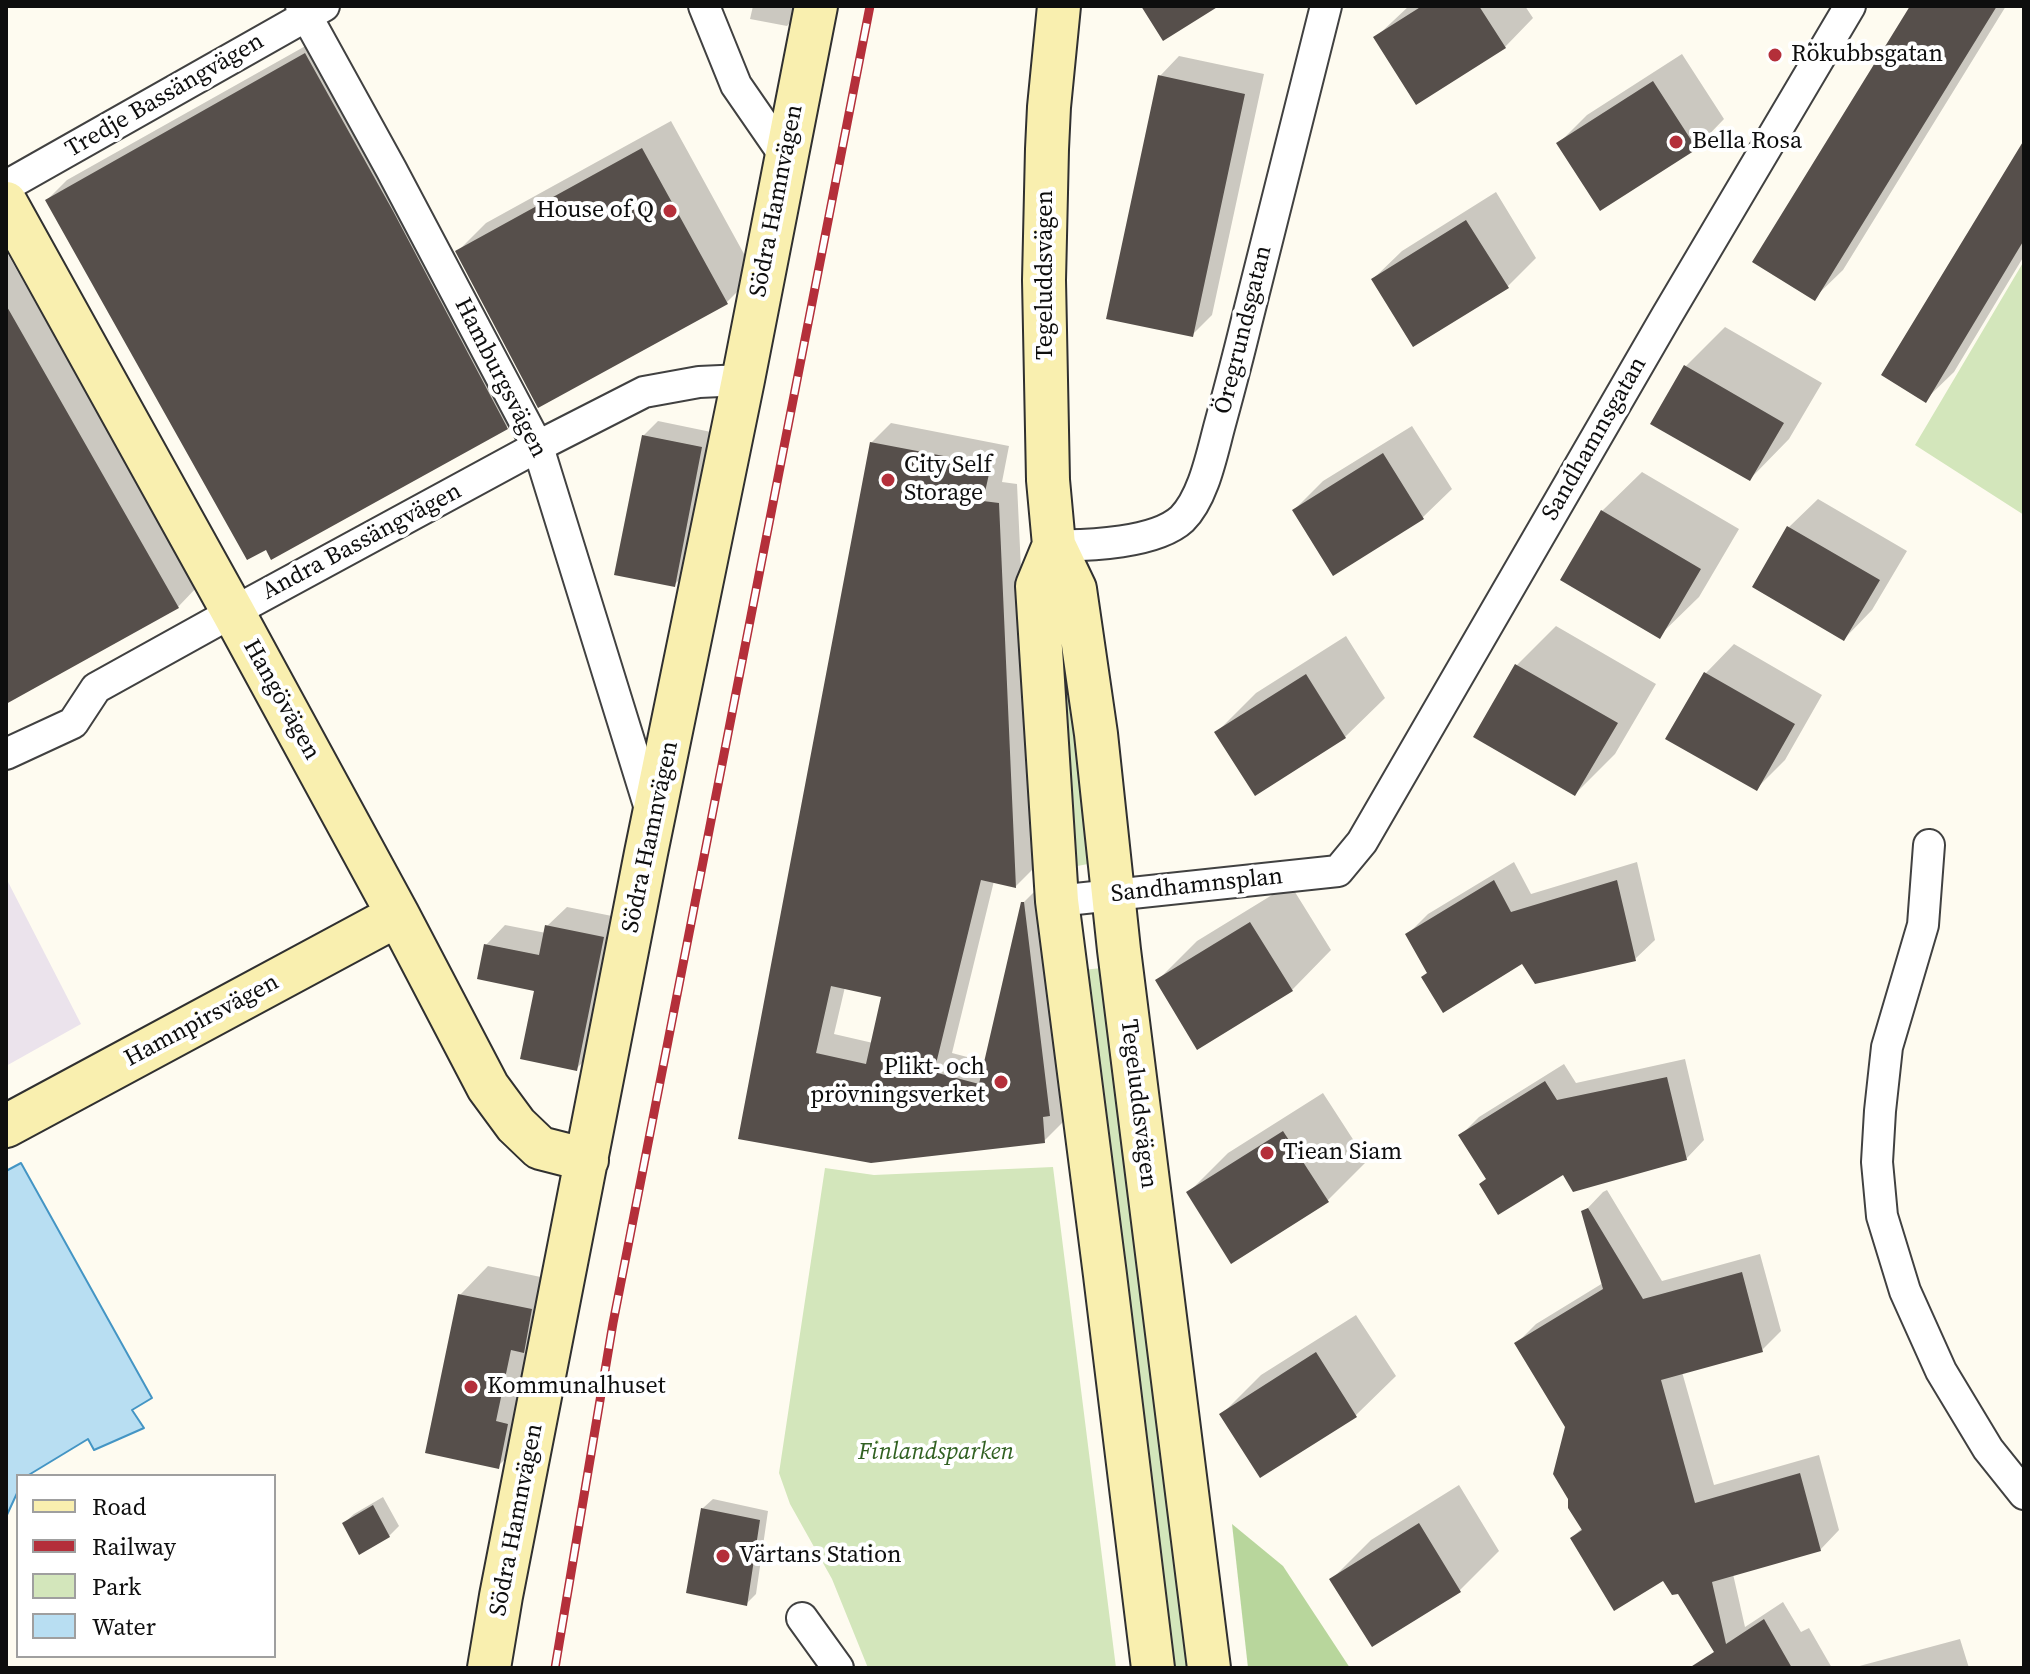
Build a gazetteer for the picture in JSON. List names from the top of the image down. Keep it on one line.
{"streets":{"main road":["Södra Hamnvägen","Tegeluddsvägen","Hangövägen","Hamnpirsvägen"],"street":["Tredje Bassängvägen","Öregrundsgatan","Hamburgsvägen","Sandhamnsgatan","Andra Bassängvägen","Sandhamnsplan"]},"crossings":[["Tredje Bassängvägen","Hamburgsvägen"],["Södra Hamnvägen","Hamburgsvägen"],["Södra Hamnvägen","Andra Bassängvägen"],["Södra Hamnvägen","Hangövägen"],["Tegeluddsvägen","Öregrundsgatan"],["Tegeluddsvägen","Sandhamnsplan"],["Hamburgsvägen","Andra Bassängvägen"],["Sandhamnsgatan","Sandhamnsplan"],["Andra Bassängvägen","Hangövägen"],["Hangövägen","Hamnpirsvägen"]],"parks":["Finlandsparken"],"places":["Rökubbsgatan","Bella Rosa","House of Q","City Self Storage","Plikt- och prövningsverket","Tiean Siam","Kommunalhuset","Värtans Station"],"legend":["Road","Railway","Park","Water"]}
